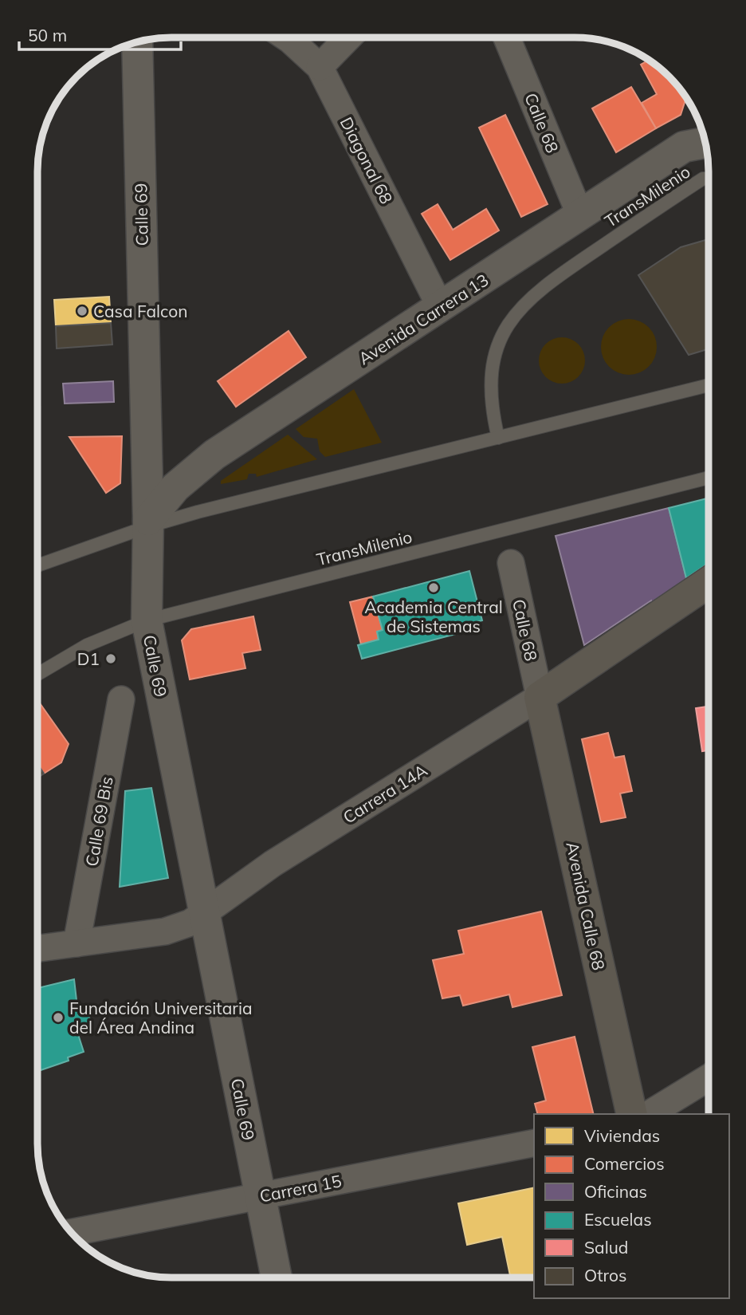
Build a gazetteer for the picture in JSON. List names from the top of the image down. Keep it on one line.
{"streets":{"main road":["Carrera 14A","Avenida Calle 68"],"street":["Calle 68","Diagonal 68","Calle 69","Avenida Carrera 13","Calle 69 Bis","Carrera 15"],"lane":["TransMilenio"]},"crossings":[["Calle 68","Avenida Carrera 13"],["Calle 68","Carrera 14A"],["Calle 68","Avenida Calle 68"],["Diagonal 68","Avenida Carrera 13"],["TransMilenio","Calle 69"],["Calle 69","Avenida Carrera 13"],["Calle 69","Carrera 14A"],["Calle 69","Carrera 15"],["Carrera 14A","Calle 69 Bis"],["Carrera 14A","Avenida Calle 68"]],"places":["Casa Falcon","Academia Central de Sistemas","D1","Fundación Universitaria del Área Andina"],"legend":["Viviendas","Comercios","Oficinas","Escuelas","Salud","Otros"],"scale_bar":"50 m"}
